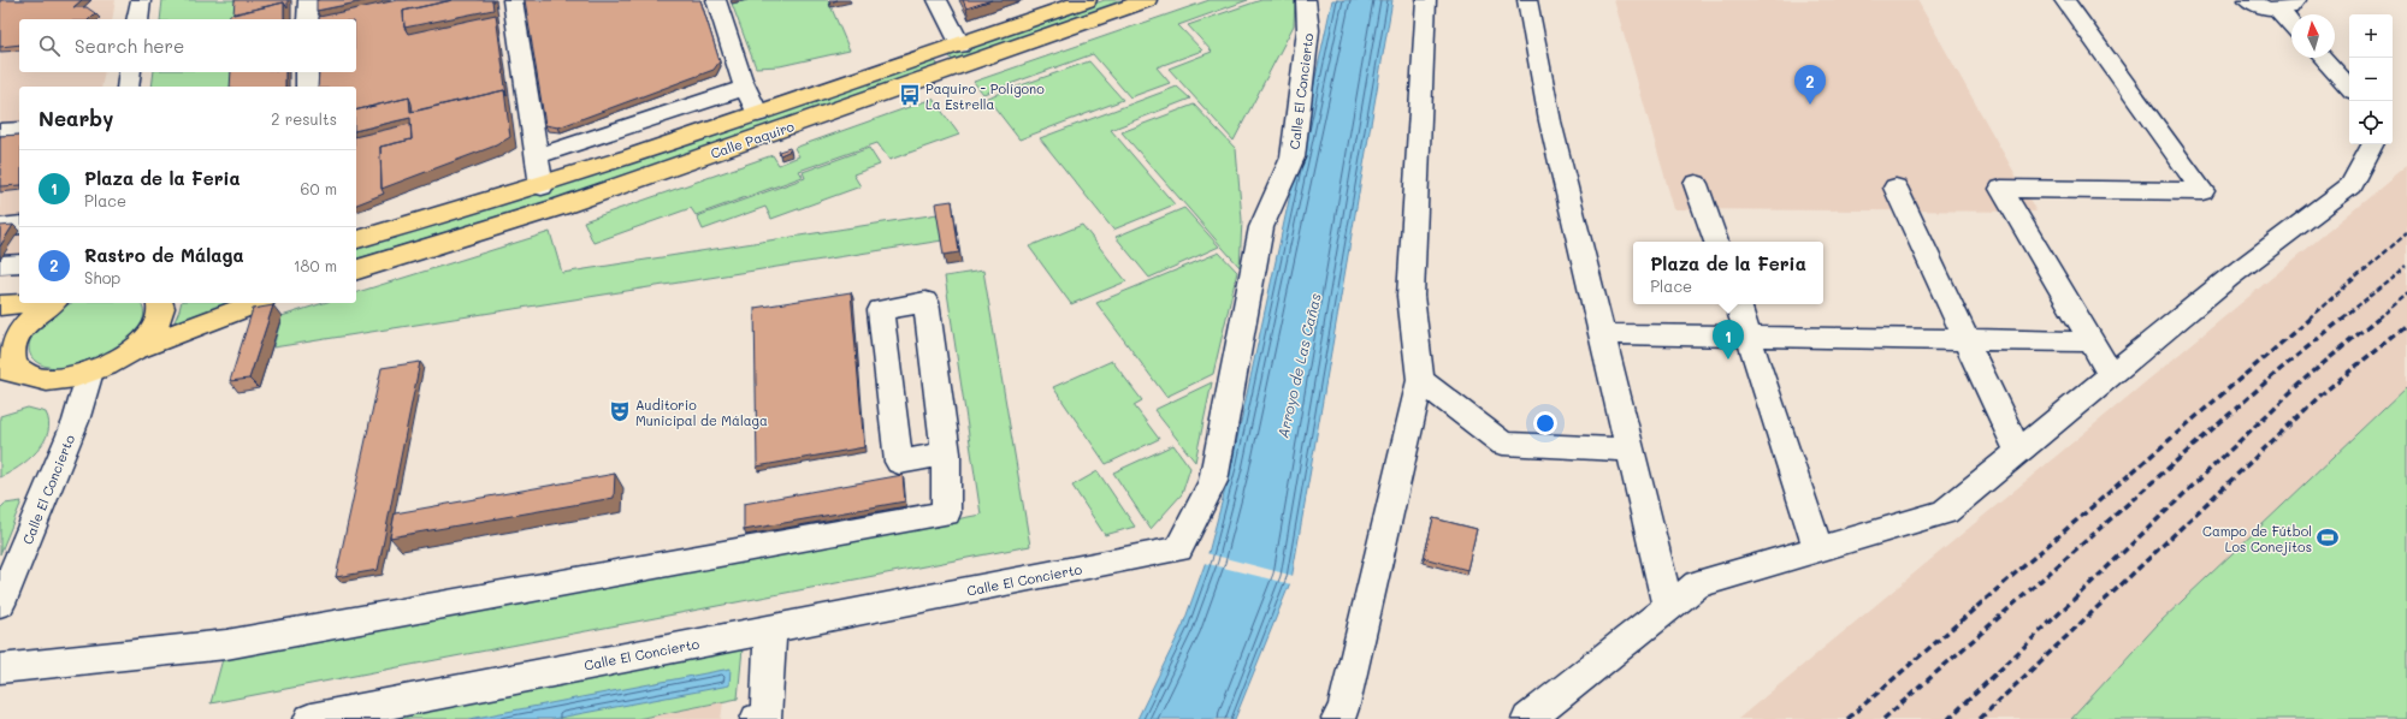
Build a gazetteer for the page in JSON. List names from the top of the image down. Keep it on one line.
{"streets":{"main road":["Calle Paquiro"],"street":["Calle El Concierto"]},"water":["Arroyo de Las Cañas"],"places":{"bus stop":["Paquiro - Polígono La Estrella"],"theatre":["Auditorio Municipal de Málaga"],"sports":["Campo de Fútbol Los Conejitos"]},"north":"top","page":{"map_buttons":["+","−"],"search":"Search here","pins":["2","1"],"heading":["Nearby","2 results"],"list":[{"mark":"1","name":"Plaza de la Feria","note":"Place","value":"60 m"},{"mark":"2","name":"Rastro de Málaga","note":"Shop","value":"180 m"}],"popup":["Plaza de la Feria","Place"]}}
